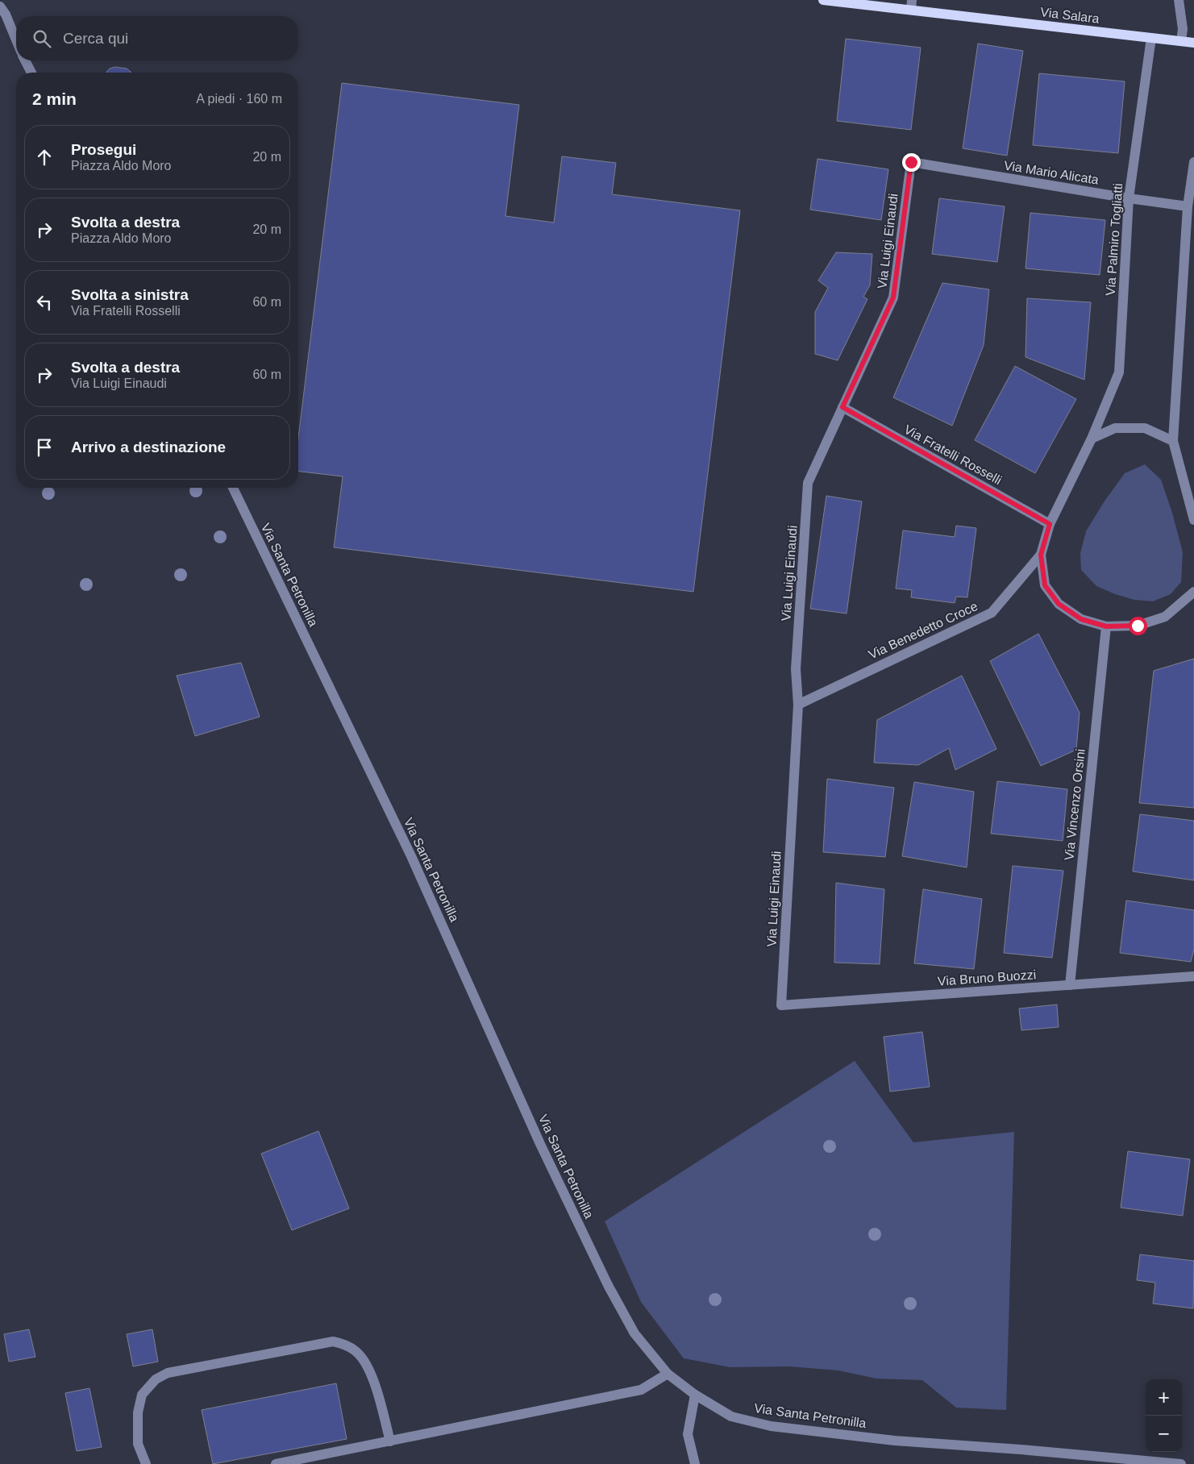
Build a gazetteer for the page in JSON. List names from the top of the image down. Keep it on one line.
{"streets":{"main road":["Via Salara"],"street":["Via Mario Alicata","Via Palmiro Togliatti","Via Luigi Einaudi","Via Fratelli Rosselli","Via Santa Petronilla","Via Benedetto Croce","Via Vincenzo Orsini","Via Bruno Buozzi"]},"crossings":[["Via Salara","Via Palmiro Togliatti"],["Via Mario Alicata","Via Palmiro Togliatti"],["Via Mario Alicata","Via Luigi Einaudi"],["Via Palmiro Togliatti","Via Fratelli Rosselli"],["Via Palmiro Togliatti","Via Benedetto Croce"],["Via Luigi Einaudi","Via Fratelli Rosselli"],["Via Luigi Einaudi","Via Benedetto Croce"],["Via Luigi Einaudi","Via Bruno Buozzi"],["Via Vincenzo Orsini","Via Bruno Buozzi"]],"page":{"search":"Cerca qui","heading":["2 min","A piedi · 160 m"],"list":[["Prosegui","Piazza Aldo Moro","20 m"],["Svolta a destra","Piazza Aldo Moro","20 m"],["Svolta a sinistra","Via Fratelli Rosselli","60 m"],["Svolta a destra","Via Luigi Einaudi","60 m"],"Arrivo a destinazione"],"map_buttons":["+","−"]}}
